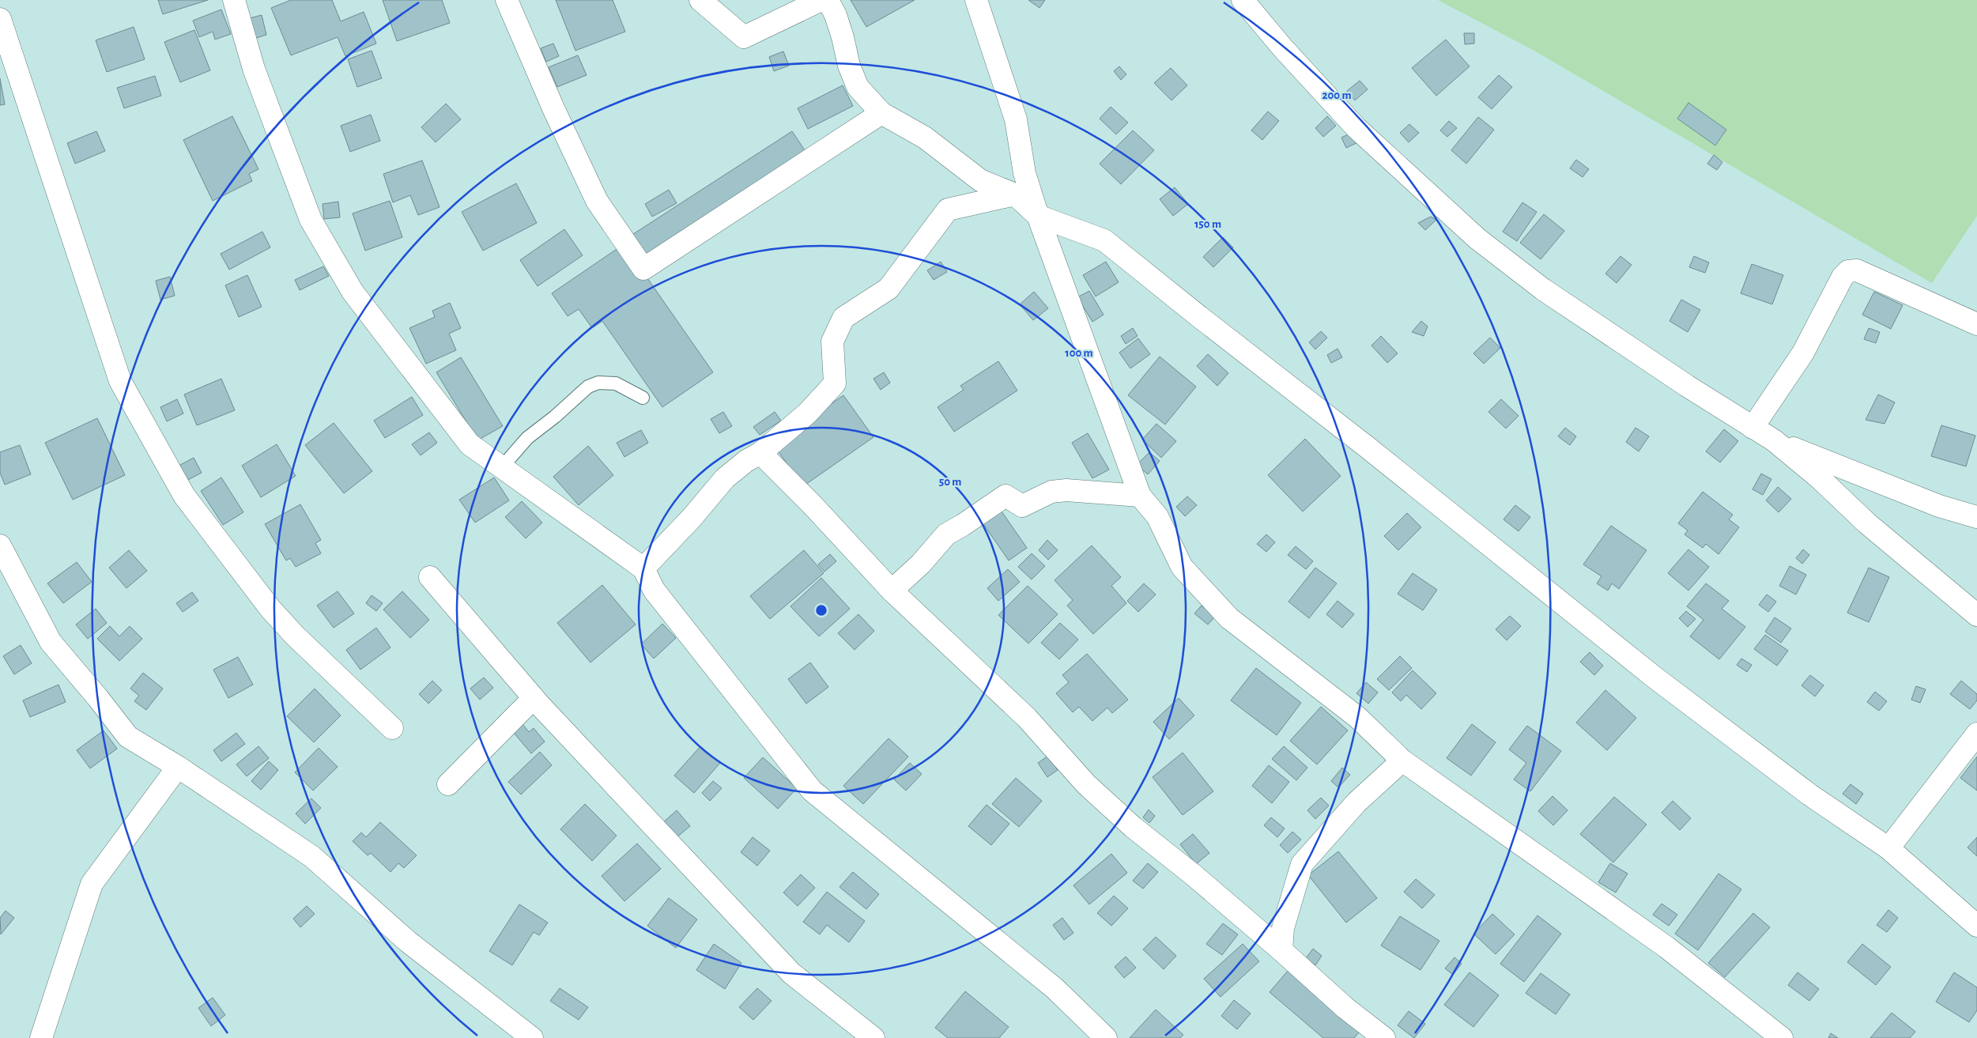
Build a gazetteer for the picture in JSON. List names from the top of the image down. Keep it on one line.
{"rings":["200 m","150 m","100 m","50 m"]}
